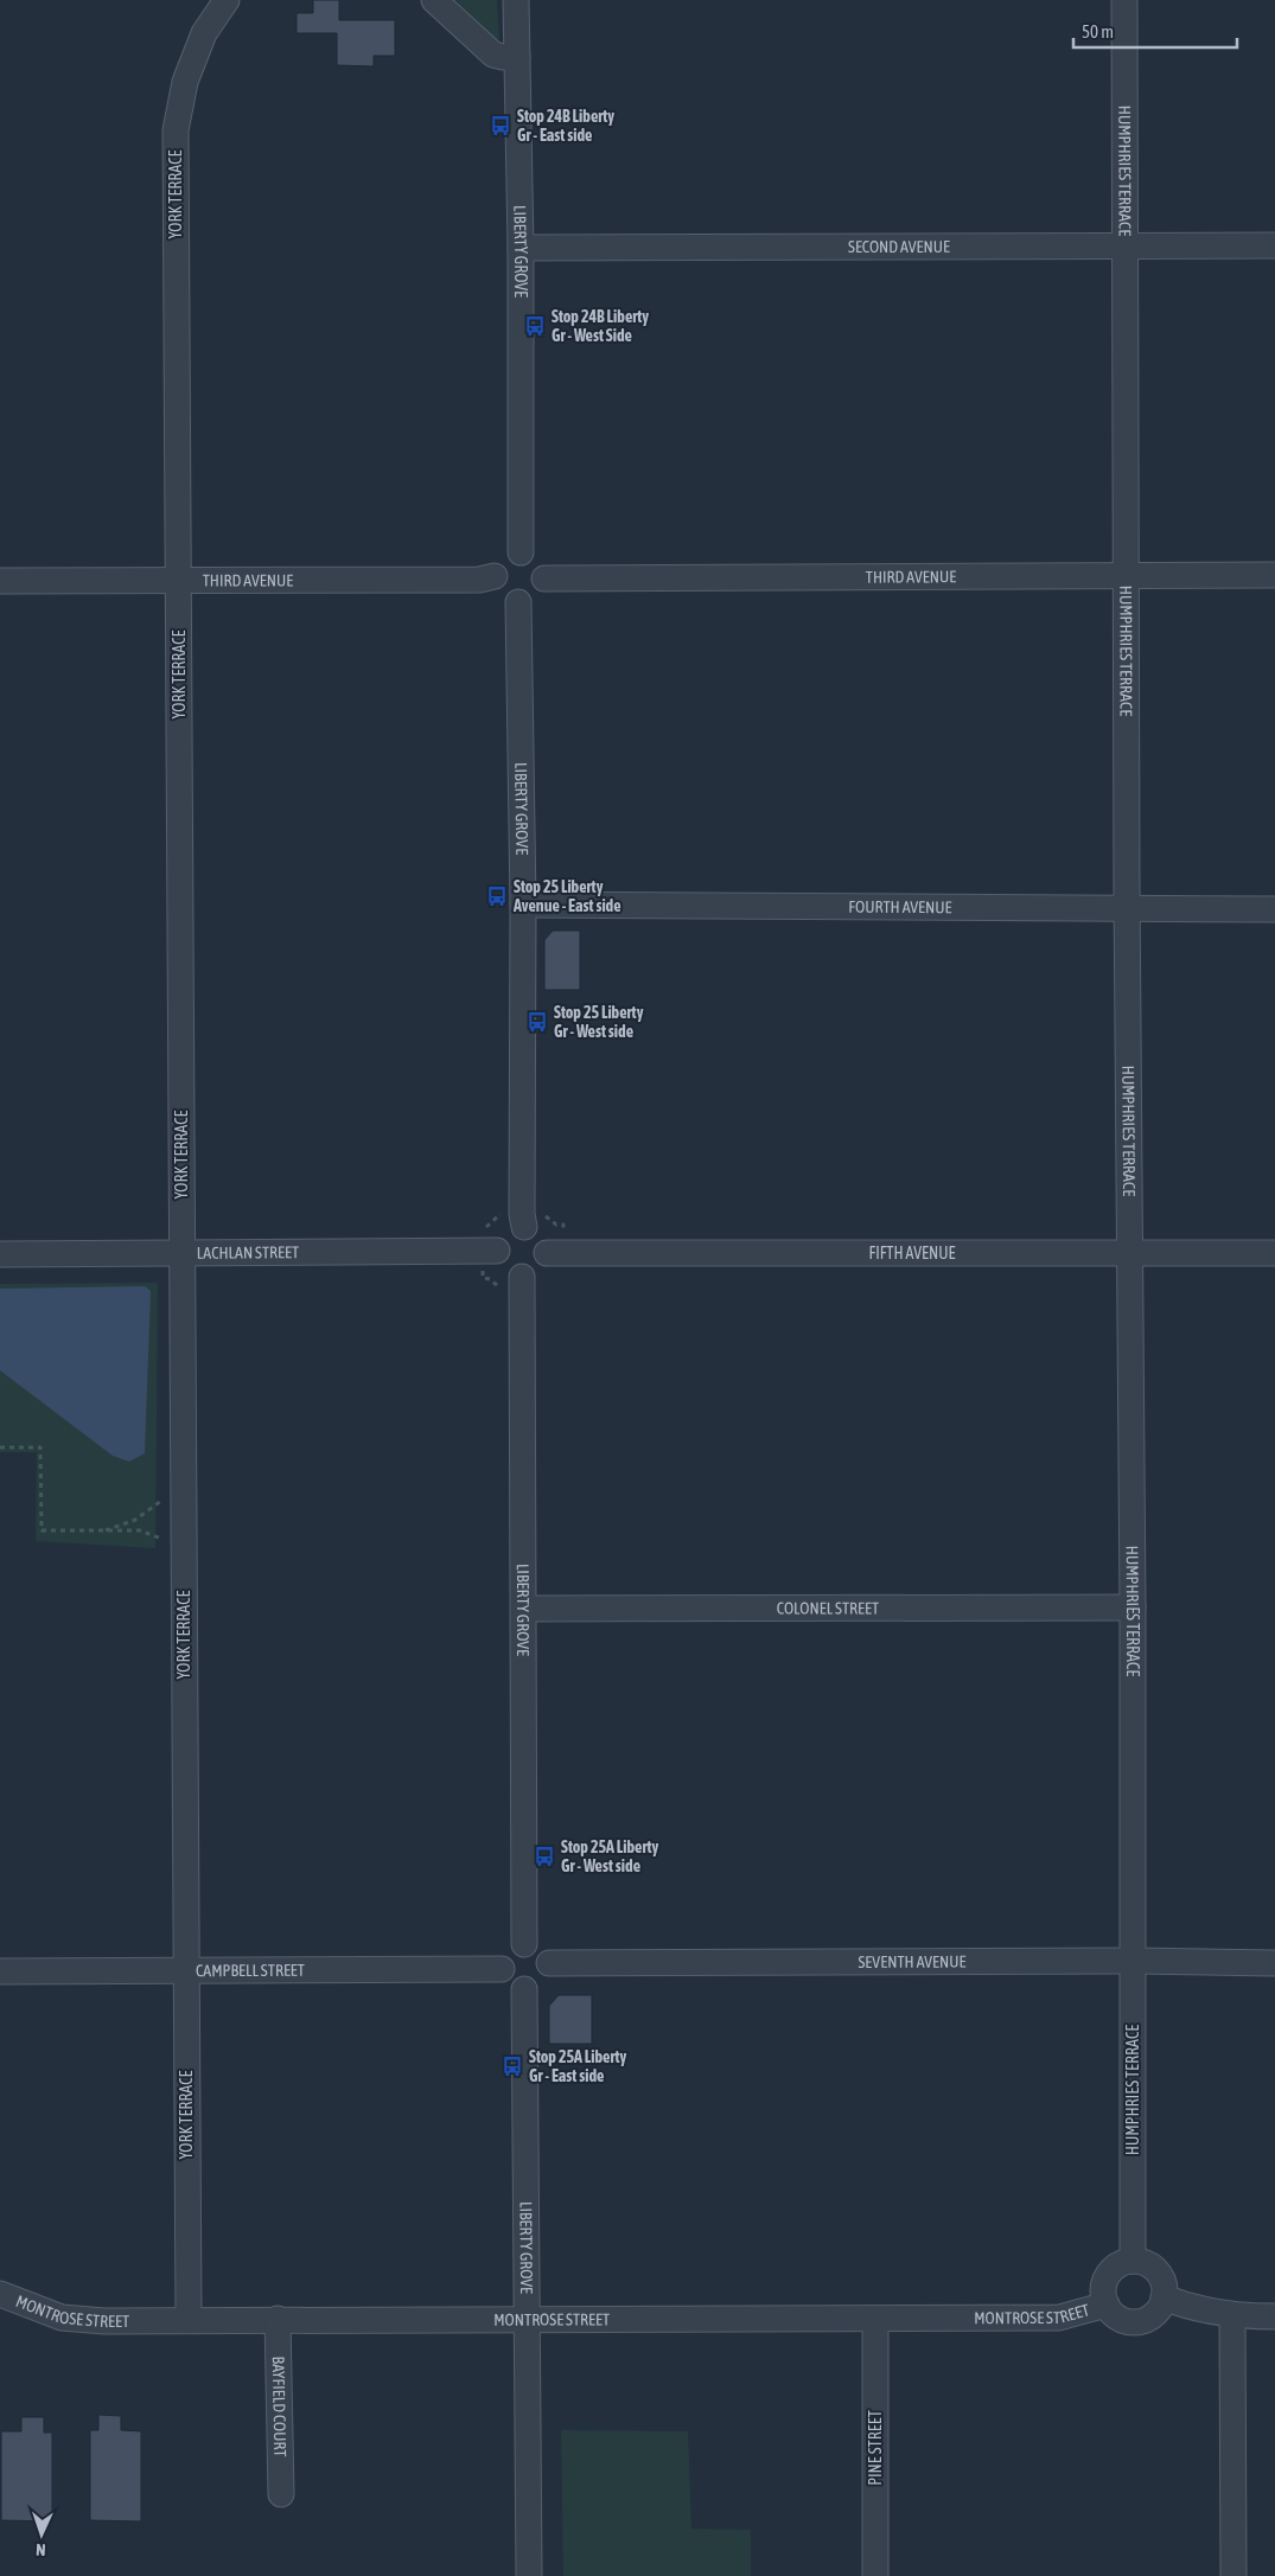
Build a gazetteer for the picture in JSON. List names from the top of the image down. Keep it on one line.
{"streets":{"street":["HUMPHRIES TERRACE","YORK TERRACE","SECOND AVENUE","LIBERTY GROVE","THIRD AVENUE","FOURTH AVENUE","FIFTH AVENUE","LACHLAN STREET","COLONEL STREET","SEVENTH AVENUE","CAMPBELL STREET","MONTROSE STREET","BAYFIELD COURT","PINE STREET"]},"crossings":[["HUMPHRIES TERRACE","SECOND AVENUE"],["HUMPHRIES TERRACE","THIRD AVENUE"],["HUMPHRIES TERRACE","FOURTH AVENUE"],["HUMPHRIES TERRACE","FIFTH AVENUE"],["HUMPHRIES TERRACE","COLONEL STREET"],["HUMPHRIES TERRACE","SEVENTH AVENUE"],["HUMPHRIES TERRACE","MONTROSE STREET"],["YORK TERRACE","THIRD AVENUE"],["YORK TERRACE","LACHLAN STREET"],["YORK TERRACE","CAMPBELL STREET"],["YORK TERRACE","MONTROSE STREET"],["SECOND AVENUE","LIBERTY GROVE"],["LIBERTY GROVE","THIRD AVENUE"],["LIBERTY GROVE","FOURTH AVENUE"],["LIBERTY GROVE","FIFTH AVENUE"],["LIBERTY GROVE","LACHLAN STREET"],["LIBERTY GROVE","COLONEL STREET"],["LIBERTY GROVE","SEVENTH AVENUE"],["LIBERTY GROVE","CAMPBELL STREET"],["LIBERTY GROVE","MONTROSE STREET"],["FIFTH AVENUE","LACHLAN STREET"],["SEVENTH AVENUE","CAMPBELL STREET"],["MONTROSE STREET","BAYFIELD COURT"],["MONTROSE STREET","PINE STREET"]],"places":{"bus stop":["Stop 24B Liberty Gr - East side","Stop 24B Liberty Gr - West Side","Stop 25 Liberty Avenue - East side","Stop 25 Liberty Gr - West side","Stop 25A Liberty Gr - West side","Stop 25A Liberty Gr - East side"]},"scale_bar":"50 m","north":"bottom"}
